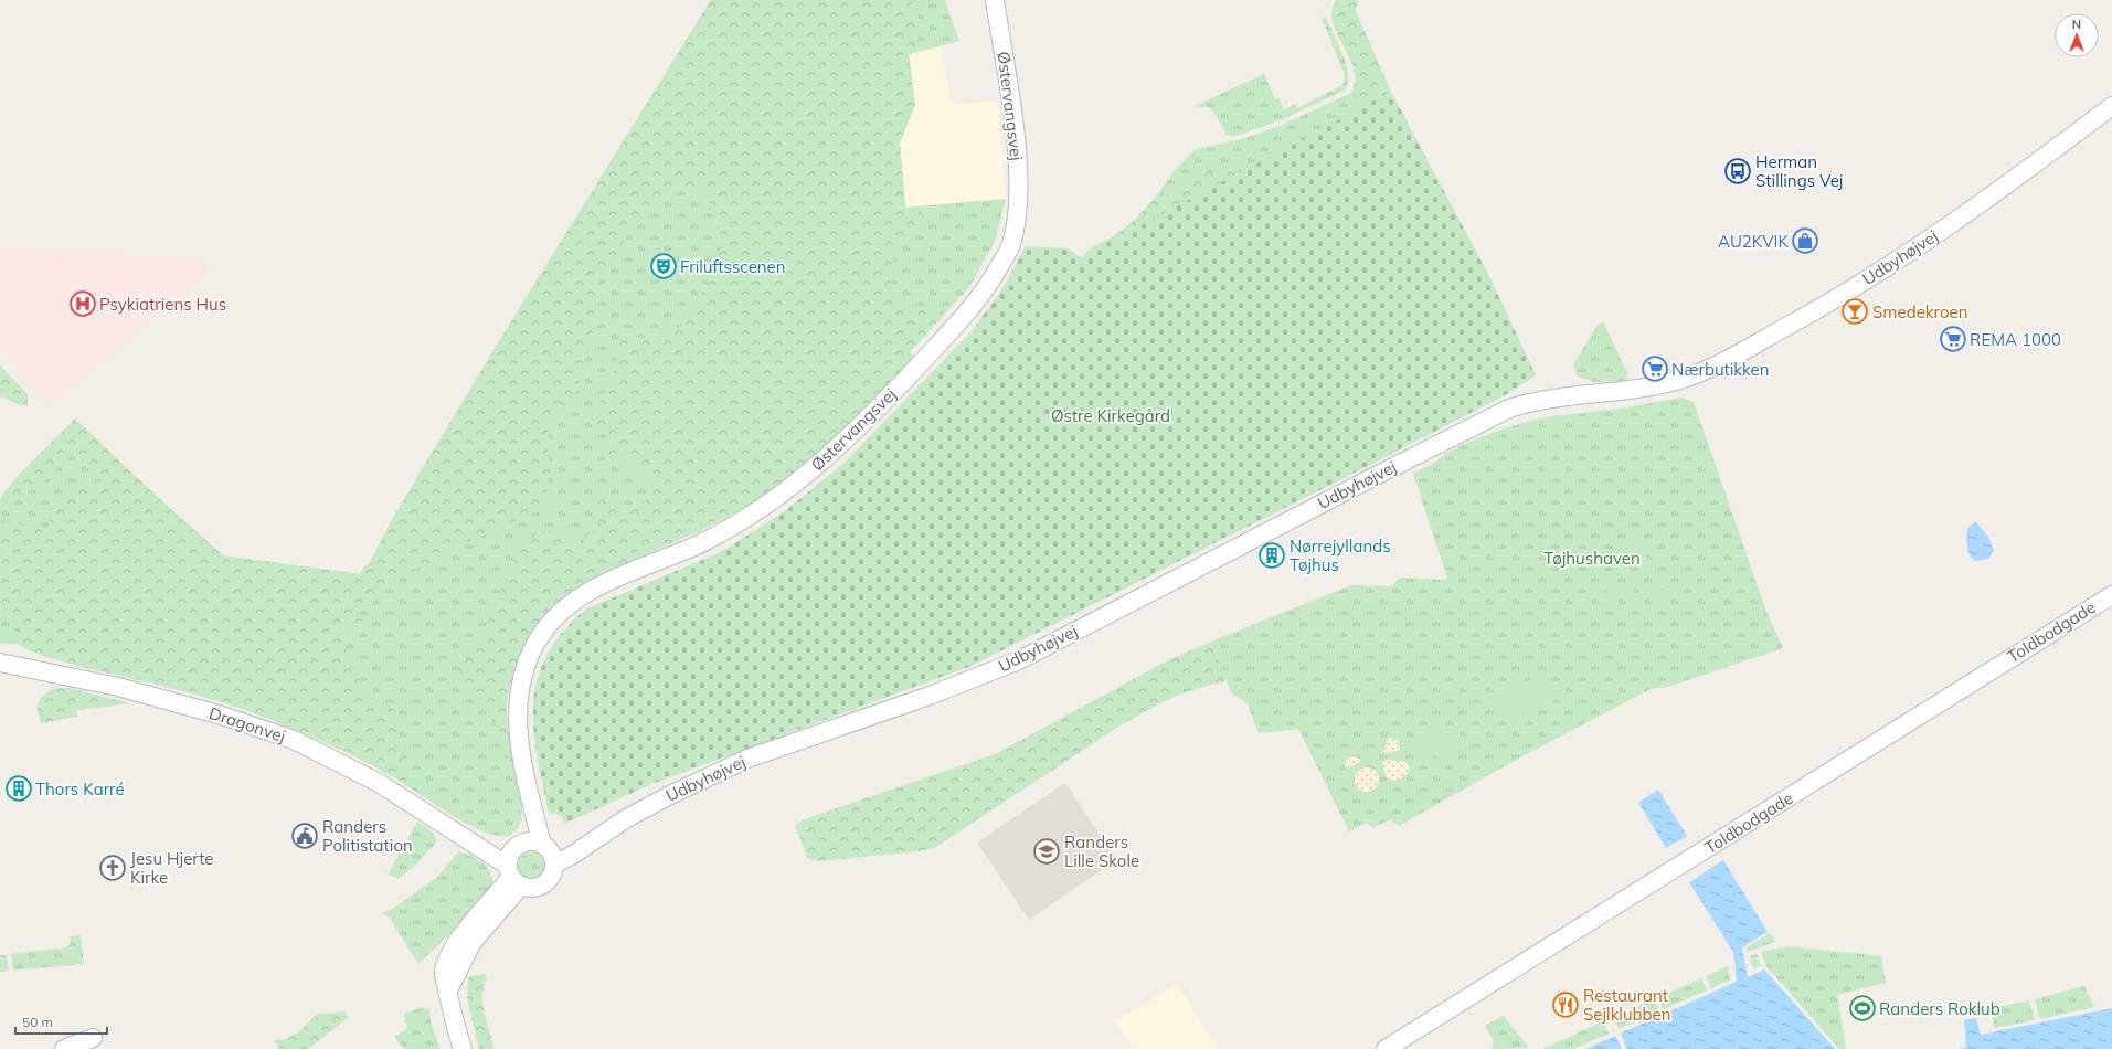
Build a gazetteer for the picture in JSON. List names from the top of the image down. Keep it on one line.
{"streets":{"street":["Østervangsvej","Udbyhøjvej","Toldbodgade","Dragonvej"]},"crossings":[["Østervangsvej","Udbyhøjvej"],["Østervangsvej","Dragonvej"],["Udbyhøjvej","Dragonvej"]],"parks":["Østre Kirkegård","Tøjhushaven"],"places":{"bus stop":["Herman Stillings Vej"],"shop":["AU2KVIK"],"theatre":["Friluftsscenen"],"hospital":["Psykiatriens Hus"],"bar":["Smedekroen"],"supermarket":["REMA 1000","Nærbutikken"],"building":["Nørrejyllands Tøjhus","Thors Karré"],"public building":["Randers Politistation"],"school or university":["Randers Lille Skole"],"church":["Jesu Hjerte Kirke"],"restaurant":["Restaurant Sejlklubben"],"sports":["Randers Roklub"]},"scale_bar":"50 m","north":"top"}
